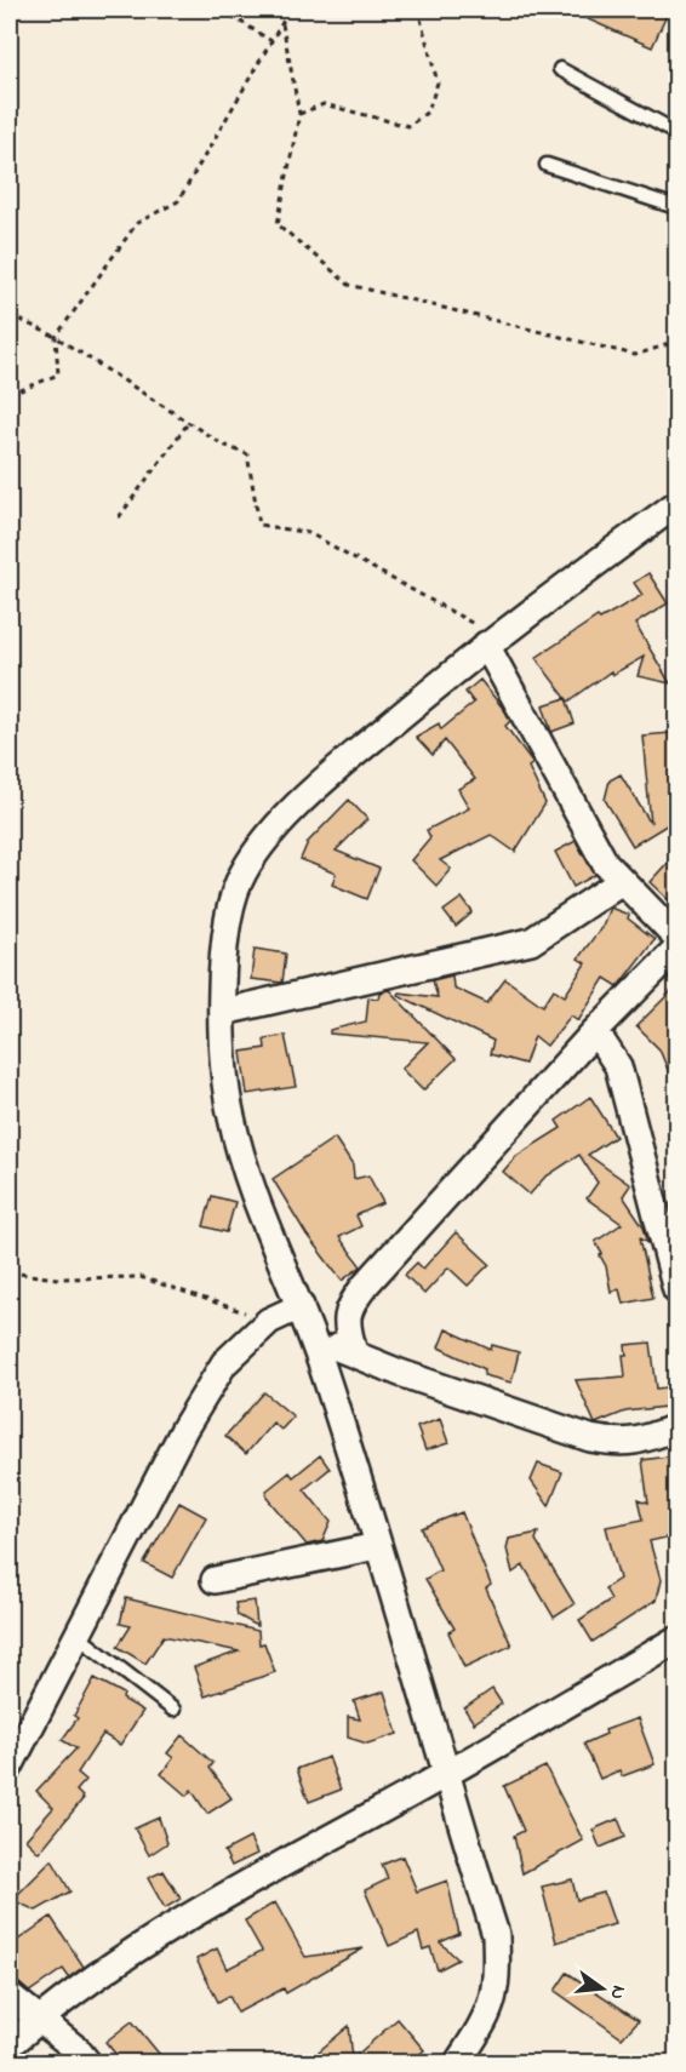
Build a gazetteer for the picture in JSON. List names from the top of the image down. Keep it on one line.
{"north":"right"}
